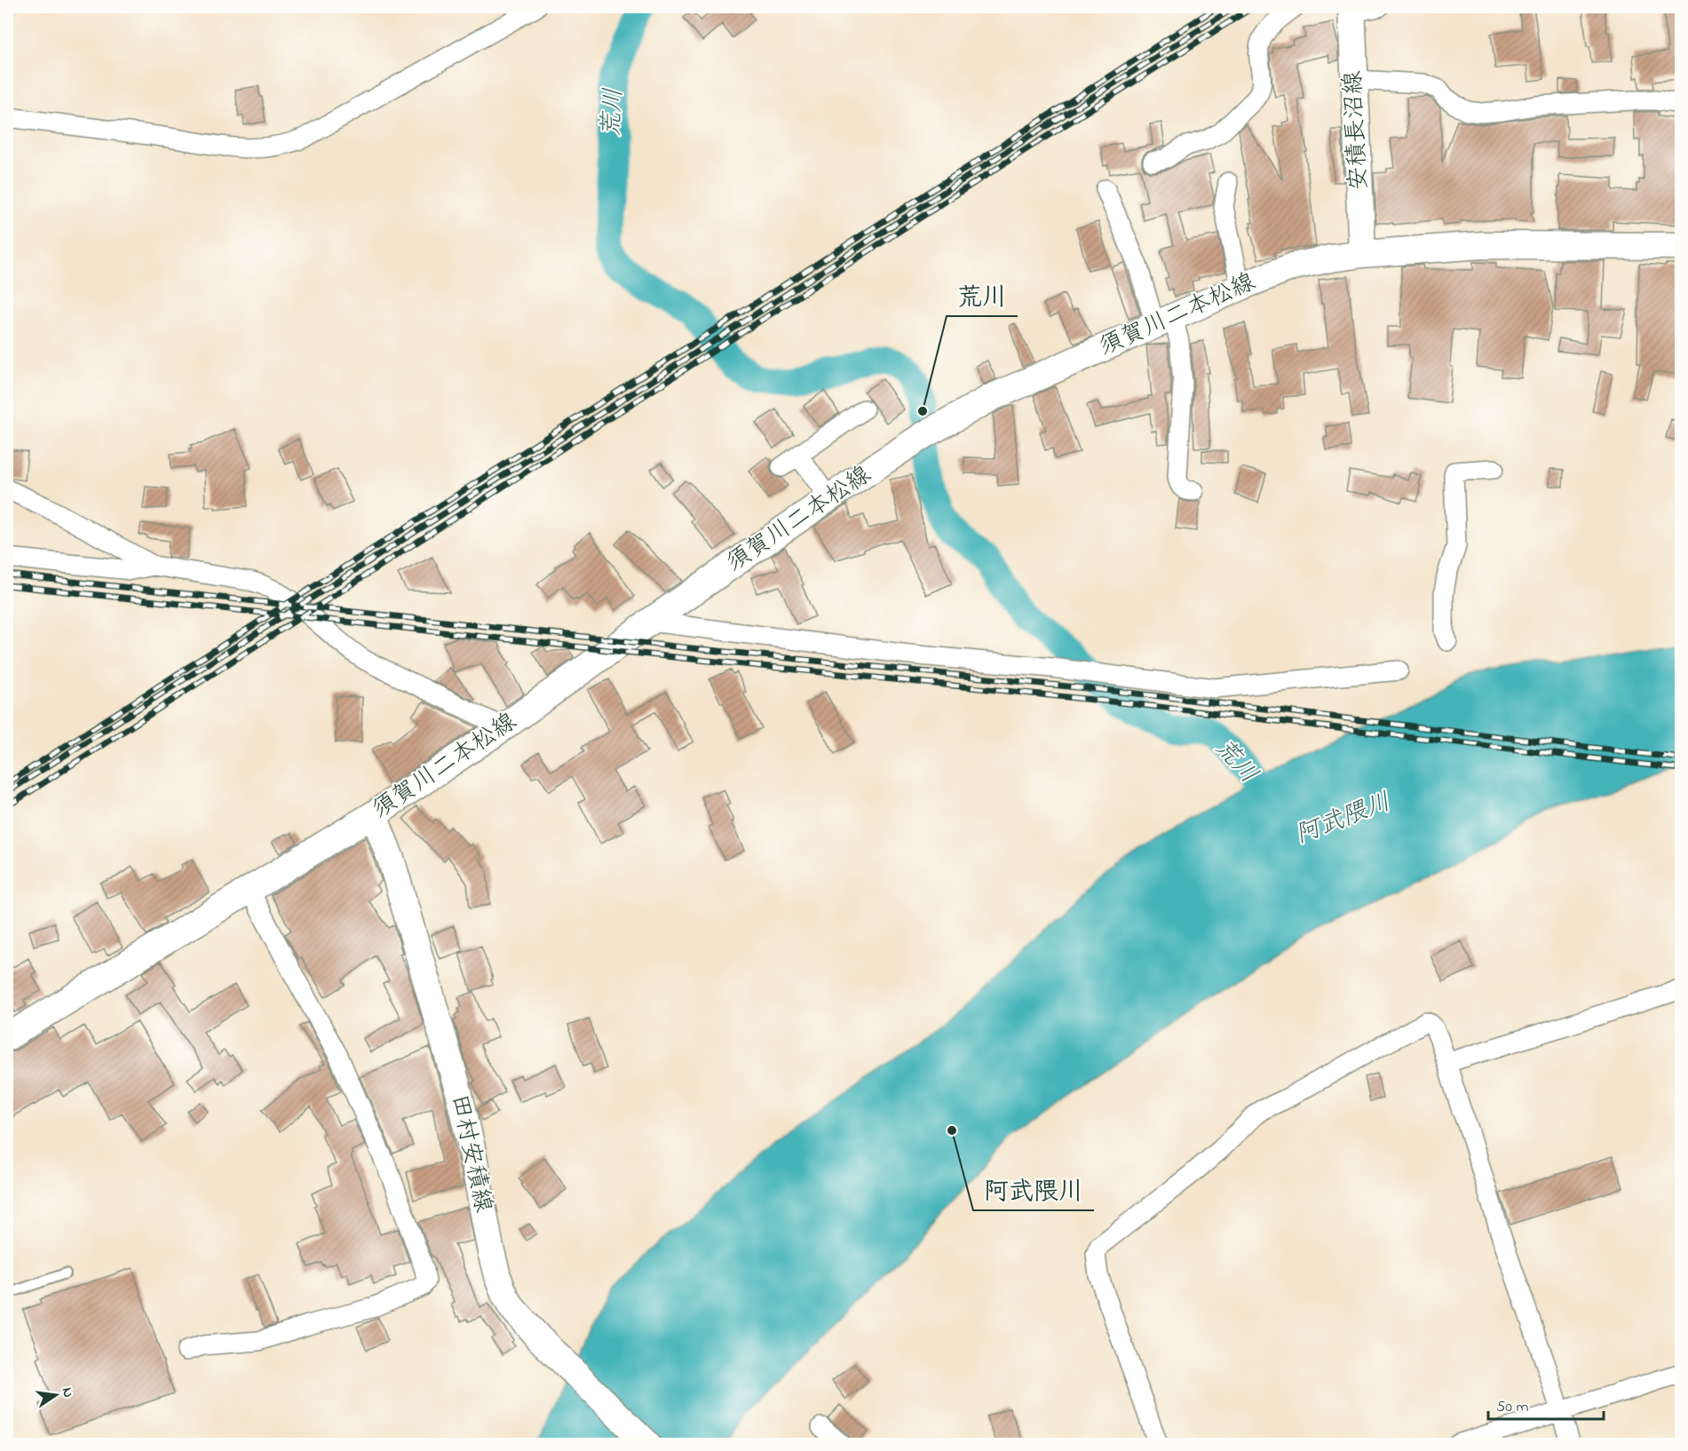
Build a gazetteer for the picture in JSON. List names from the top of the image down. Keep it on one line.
{"streets":{"main road":["安積長沼線","須賀川二本松線","田村安積線"]},"crossings":[["安積長沼線","須賀川二本松線"],["須賀川二本松線","田村安積線"]],"water":["荒川","阿武隈川"],"places":["荒川","阿武隈川"],"scale_bar":"50 m","north":"right"}
